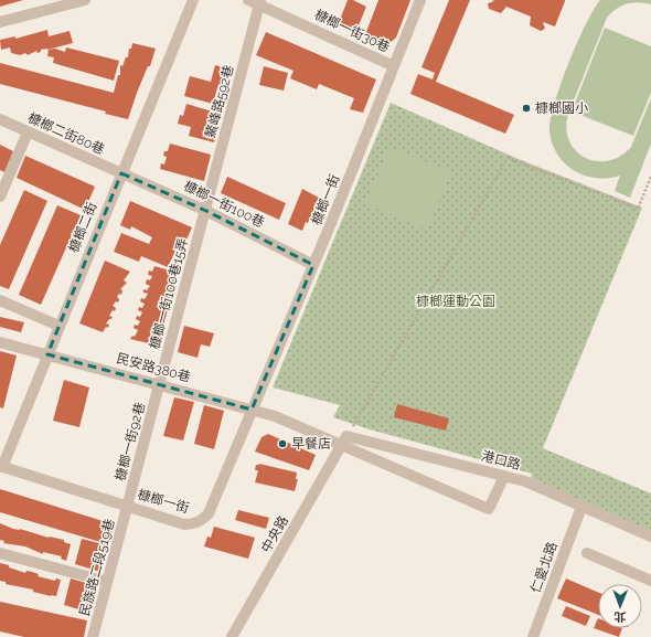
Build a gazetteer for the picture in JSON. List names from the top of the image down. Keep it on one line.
{"streets":{"street":["槺榔一街30巷","鰲峰路592巷","槺榔二街80巷","槺榔一街","槺榔一街100巷","槺榔二街","槺榔一街100巷15弄","民安路380巷","槺榔一街92巷","港口路","中央路","民族路二段519巷","仁愛北路"]},"crossings":[["槺榔一街30巷","鰲峰路592巷"],["槺榔一街30巷","槺榔一街"],["鰲峰路592巷","槺榔一街100巷"],["鰲峰路592巷","槺榔一街100巷15弄"],["槺榔二街80巷","槺榔一街100巷"],["槺榔二街80巷","槺榔二街"],["槺榔一街","槺榔一街100巷"],["槺榔一街","槺榔二街"],["槺榔一街","民安路380巷"],["槺榔一街","槺榔一街92巷"],["槺榔一街","民族路二段519巷"],["槺榔一街100巷","槺榔二街"],["槺榔一街100巷","槺榔一街100巷15弄"],["槺榔二街","民安路380巷"],["槺榔一街100巷15弄","民安路380巷"],["槺榔一街100巷15弄","槺榔一街92巷"],["民安路380巷","槺榔一街92巷"],["槺榔一街92巷","民族路二段519巷"],["港口路","中央路"],["港口路","仁愛北路"]],"parks":["槺榔運動公園"],"places":["槺榔國小","早餐店"],"north":"bottom"}
